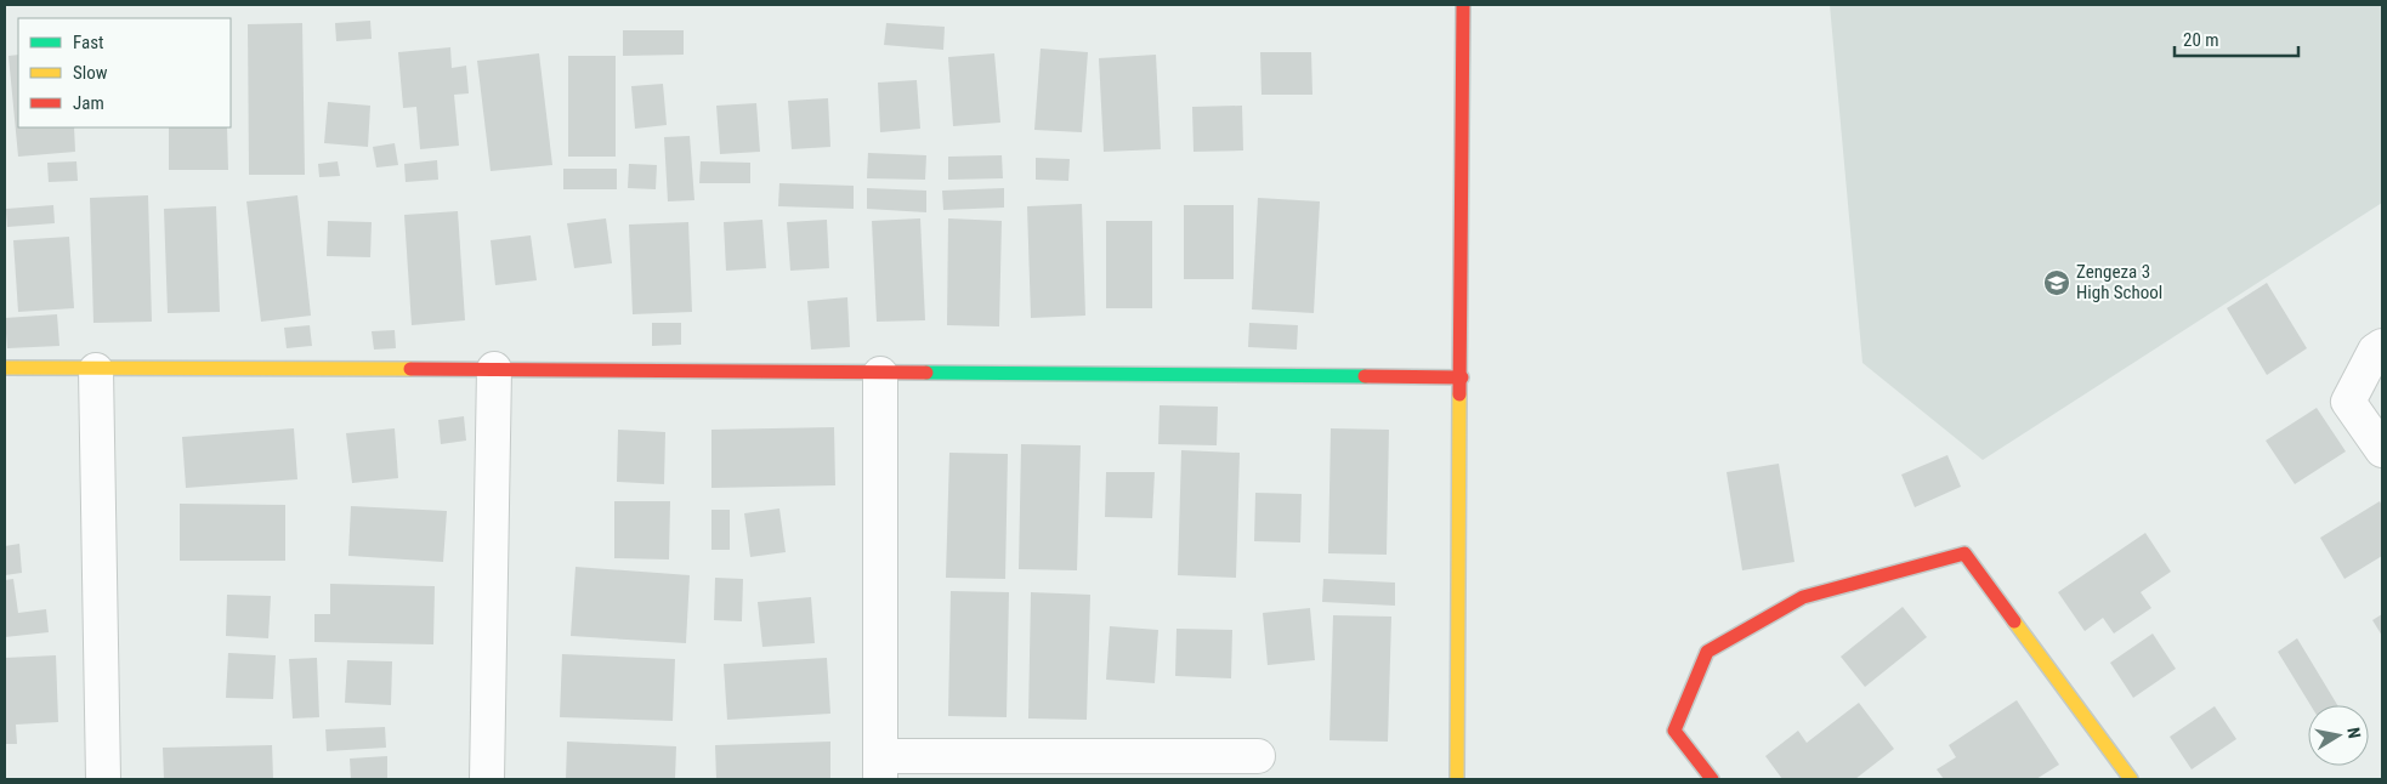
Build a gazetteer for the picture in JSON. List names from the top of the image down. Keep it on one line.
{"places":{"school or university":["Zengeza 3 High School"]},"legend":["Fast","Slow","Jam"],"scale_bar":"20 m","north":"right"}
